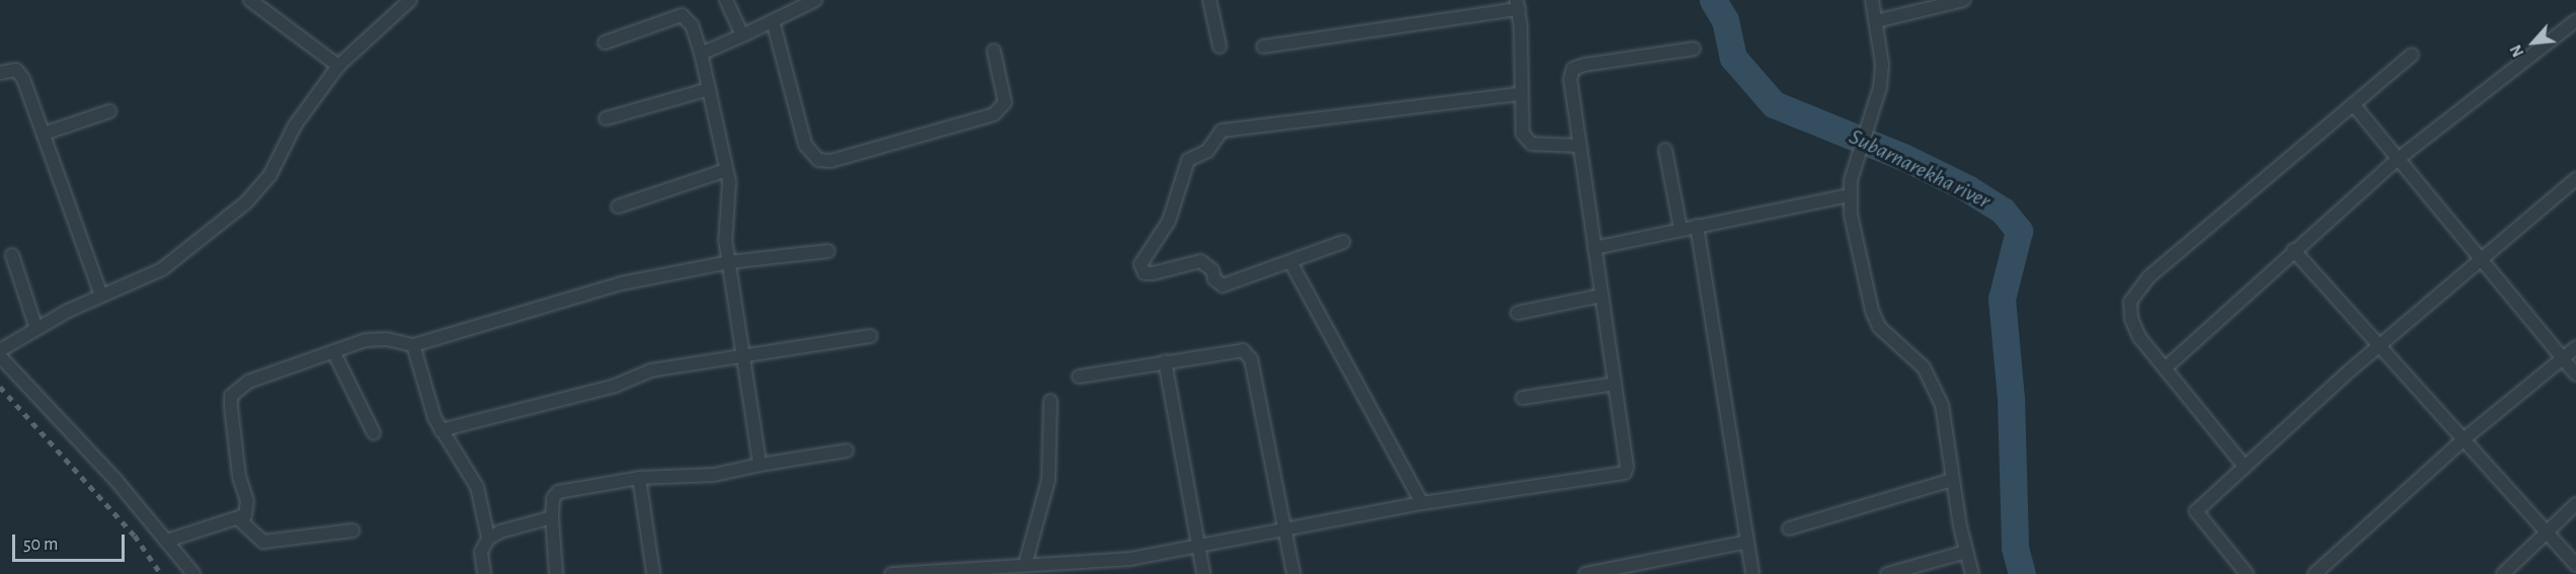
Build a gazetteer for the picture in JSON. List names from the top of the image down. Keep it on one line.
{"water":["Subarnarekha river"],"scale_bar":"50 m","north":"bottom left"}
